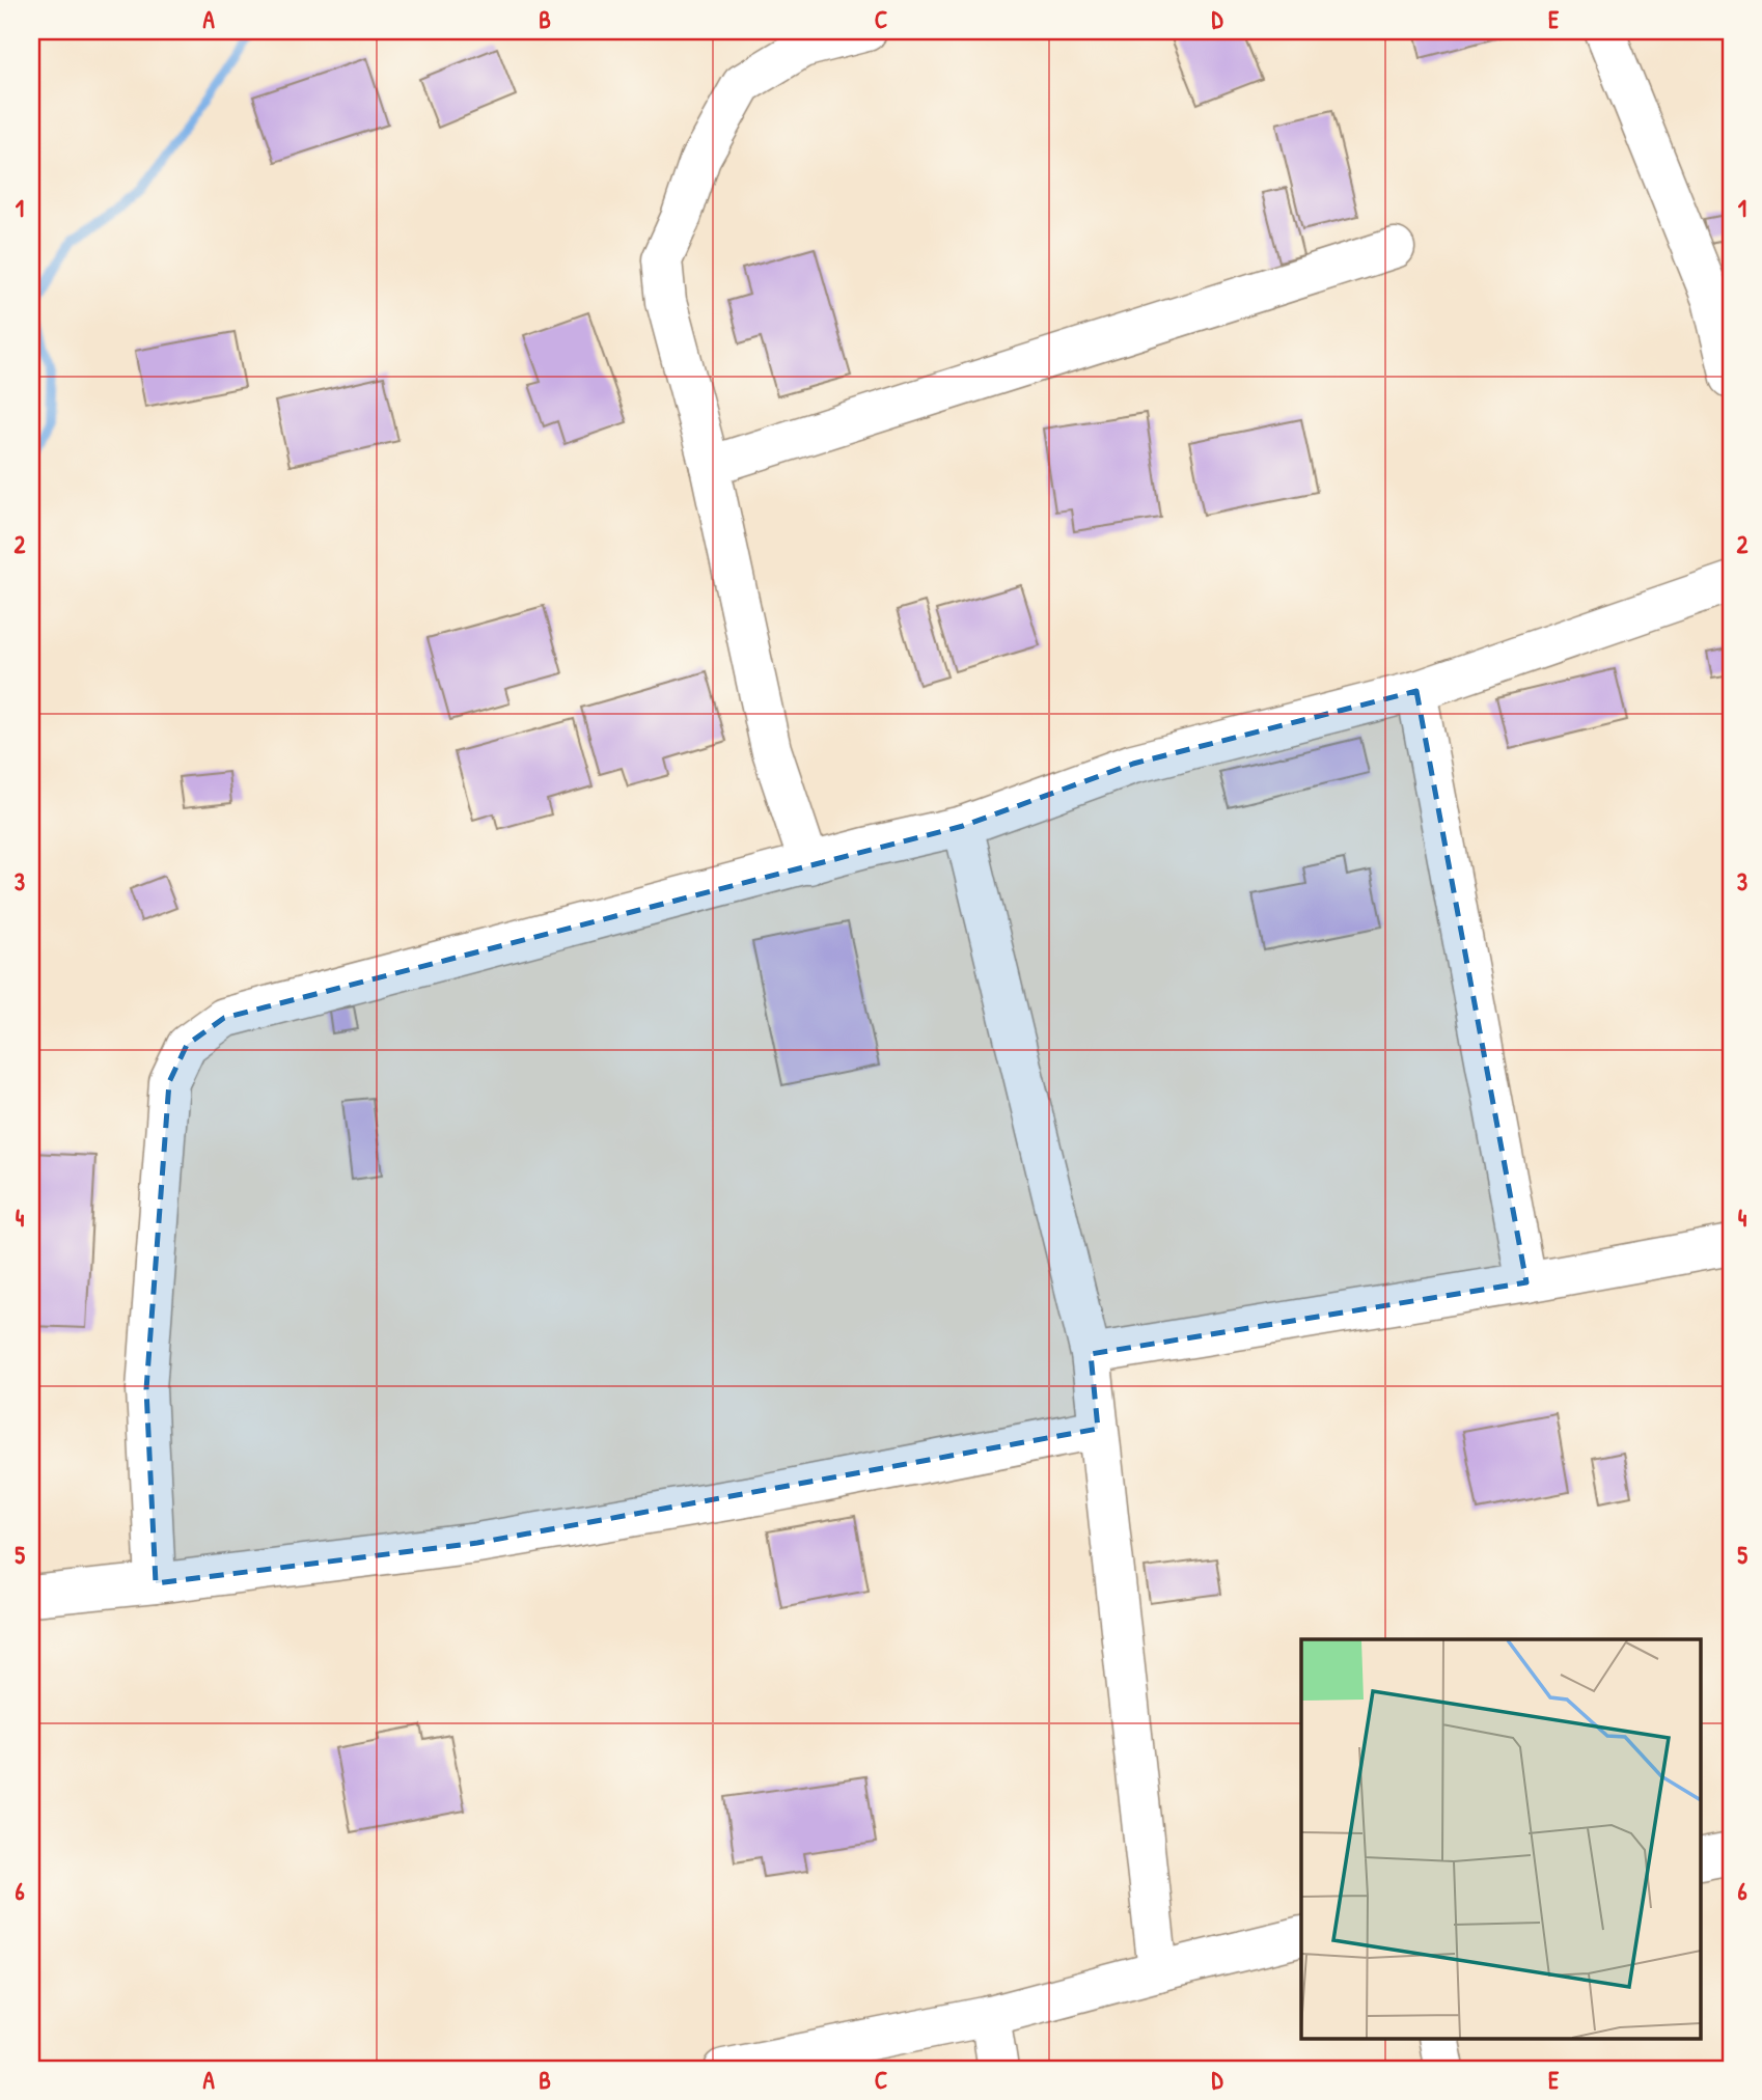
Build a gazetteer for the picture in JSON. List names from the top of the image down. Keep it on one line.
{"grid":{"columns":["A","B","C","D","E"],"rows":["1","2","3","4","5","6"]}}
